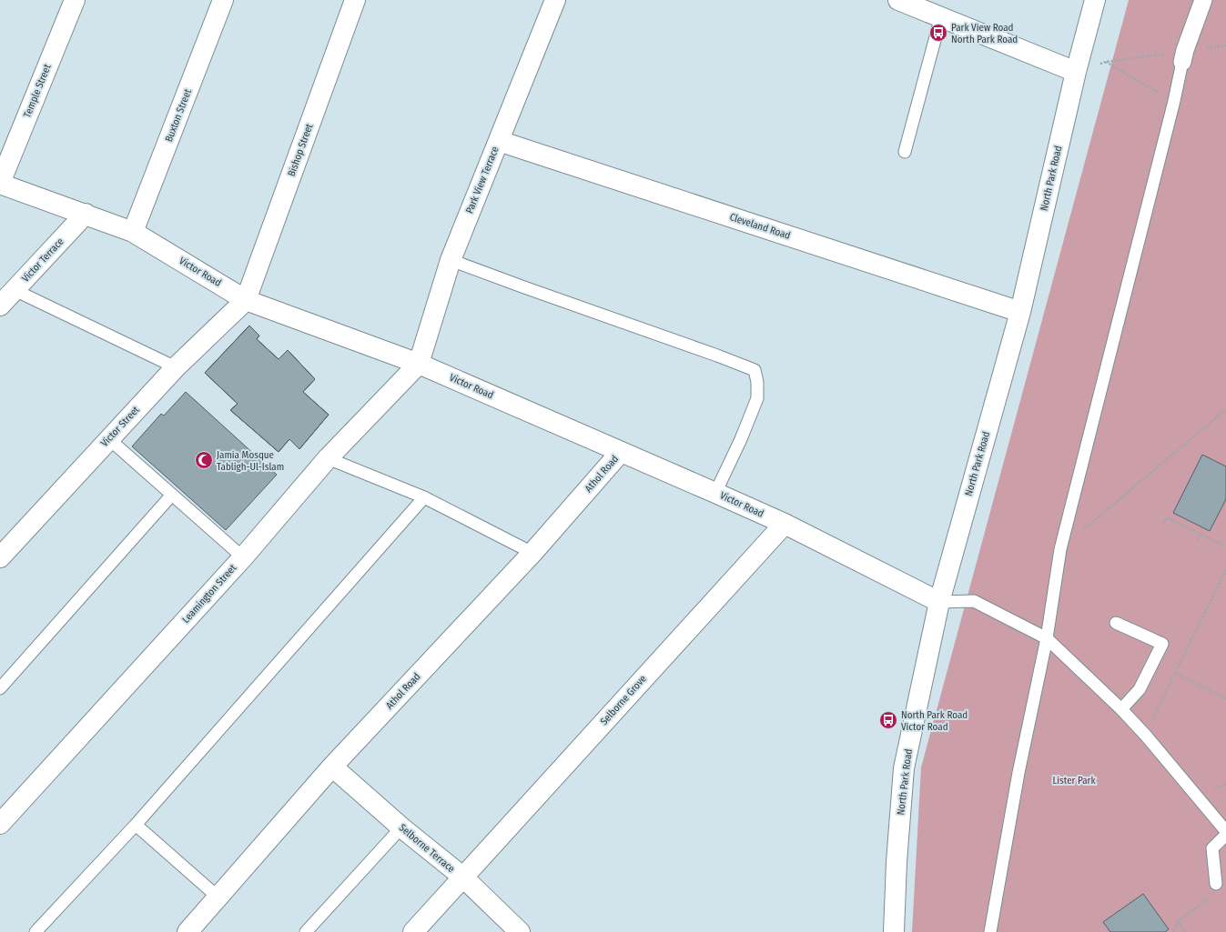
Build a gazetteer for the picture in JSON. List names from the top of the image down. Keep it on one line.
{"streets":{"street":["Temple Street","Buxton Street","Bishop Street","North Park Road","Park View Terrace","Cleveland Road","Victor Terrace","Victor Road","Victor Street","Athol Road","Leamington Street","Selborne Grove","Selborne Terrace"]},"crossings":[["Temple Street","Victor Road"],["Buxton Street","Victor Road"],["Bishop Street","Victor Road"],["Bishop Street","Victor Street"],["North Park Road","Cleveland Road"],["North Park Road","Victor Road"],["Park View Terrace","Cleveland Road"],["Park View Terrace","Victor Road"],["Park View Terrace","Leamington Street"],["Victor Terrace","Victor Road"],["Victor Road","Victor Street"],["Victor Road","Athol Road"],["Victor Road","Leamington Street"],["Victor Road","Selborne Grove"],["Athol Road","Selborne Terrace"],["Selborne Grove","Selborne Terrace"]],"parks":["Lister Park"],"places":{"bus stop":["Park View Road North Park Road","North Park Road Victor Road"],"mosque":["Jamia Mosque Tabligh-Ul-Islam"]}}
